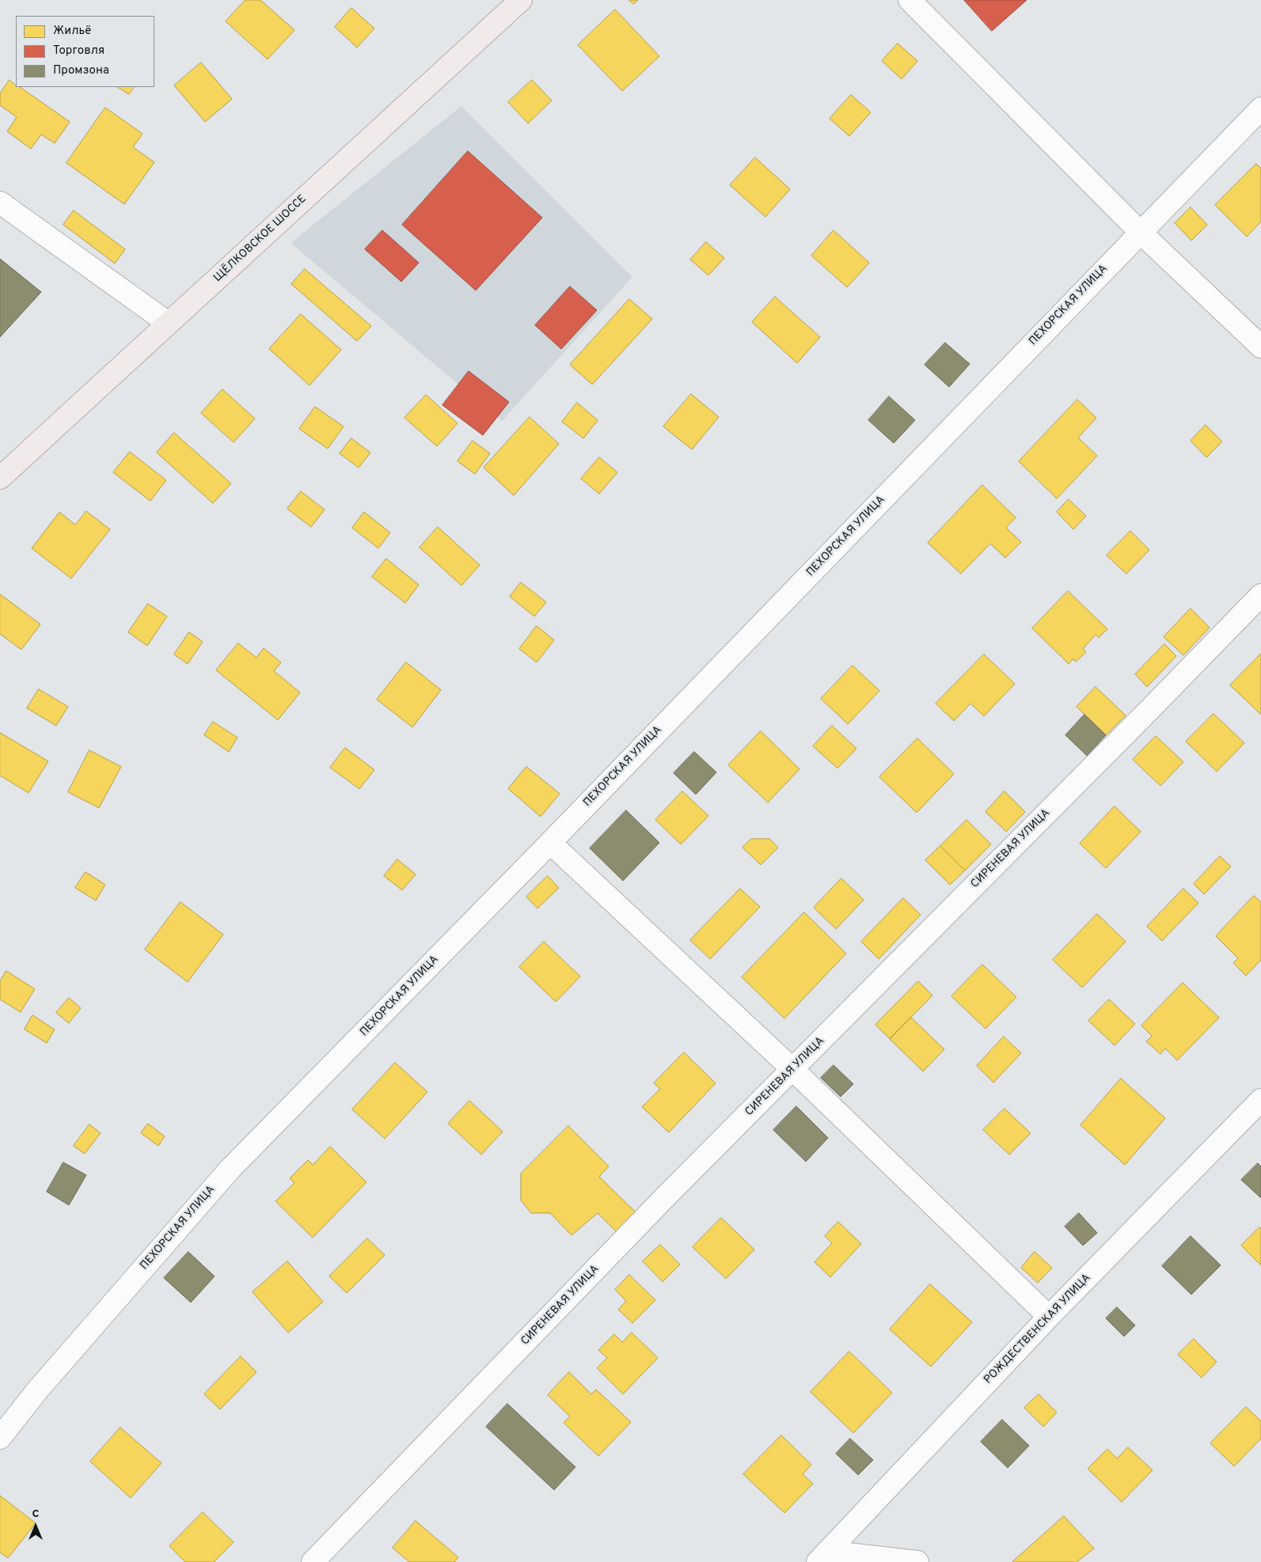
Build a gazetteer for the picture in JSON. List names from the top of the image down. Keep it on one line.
{"streets":{"main road":["ЩЁЛКОВСКОЕ ШОССЕ"],"street":["ПЕХОРСКАЯ УЛИЦА","СИРЕНЕВАЯ УЛИЦА","РОЖДЕСТВЕНСКАЯ УЛИЦА"]},"legend":["Жильё","Торговля","Промзона"],"north":"top"}
